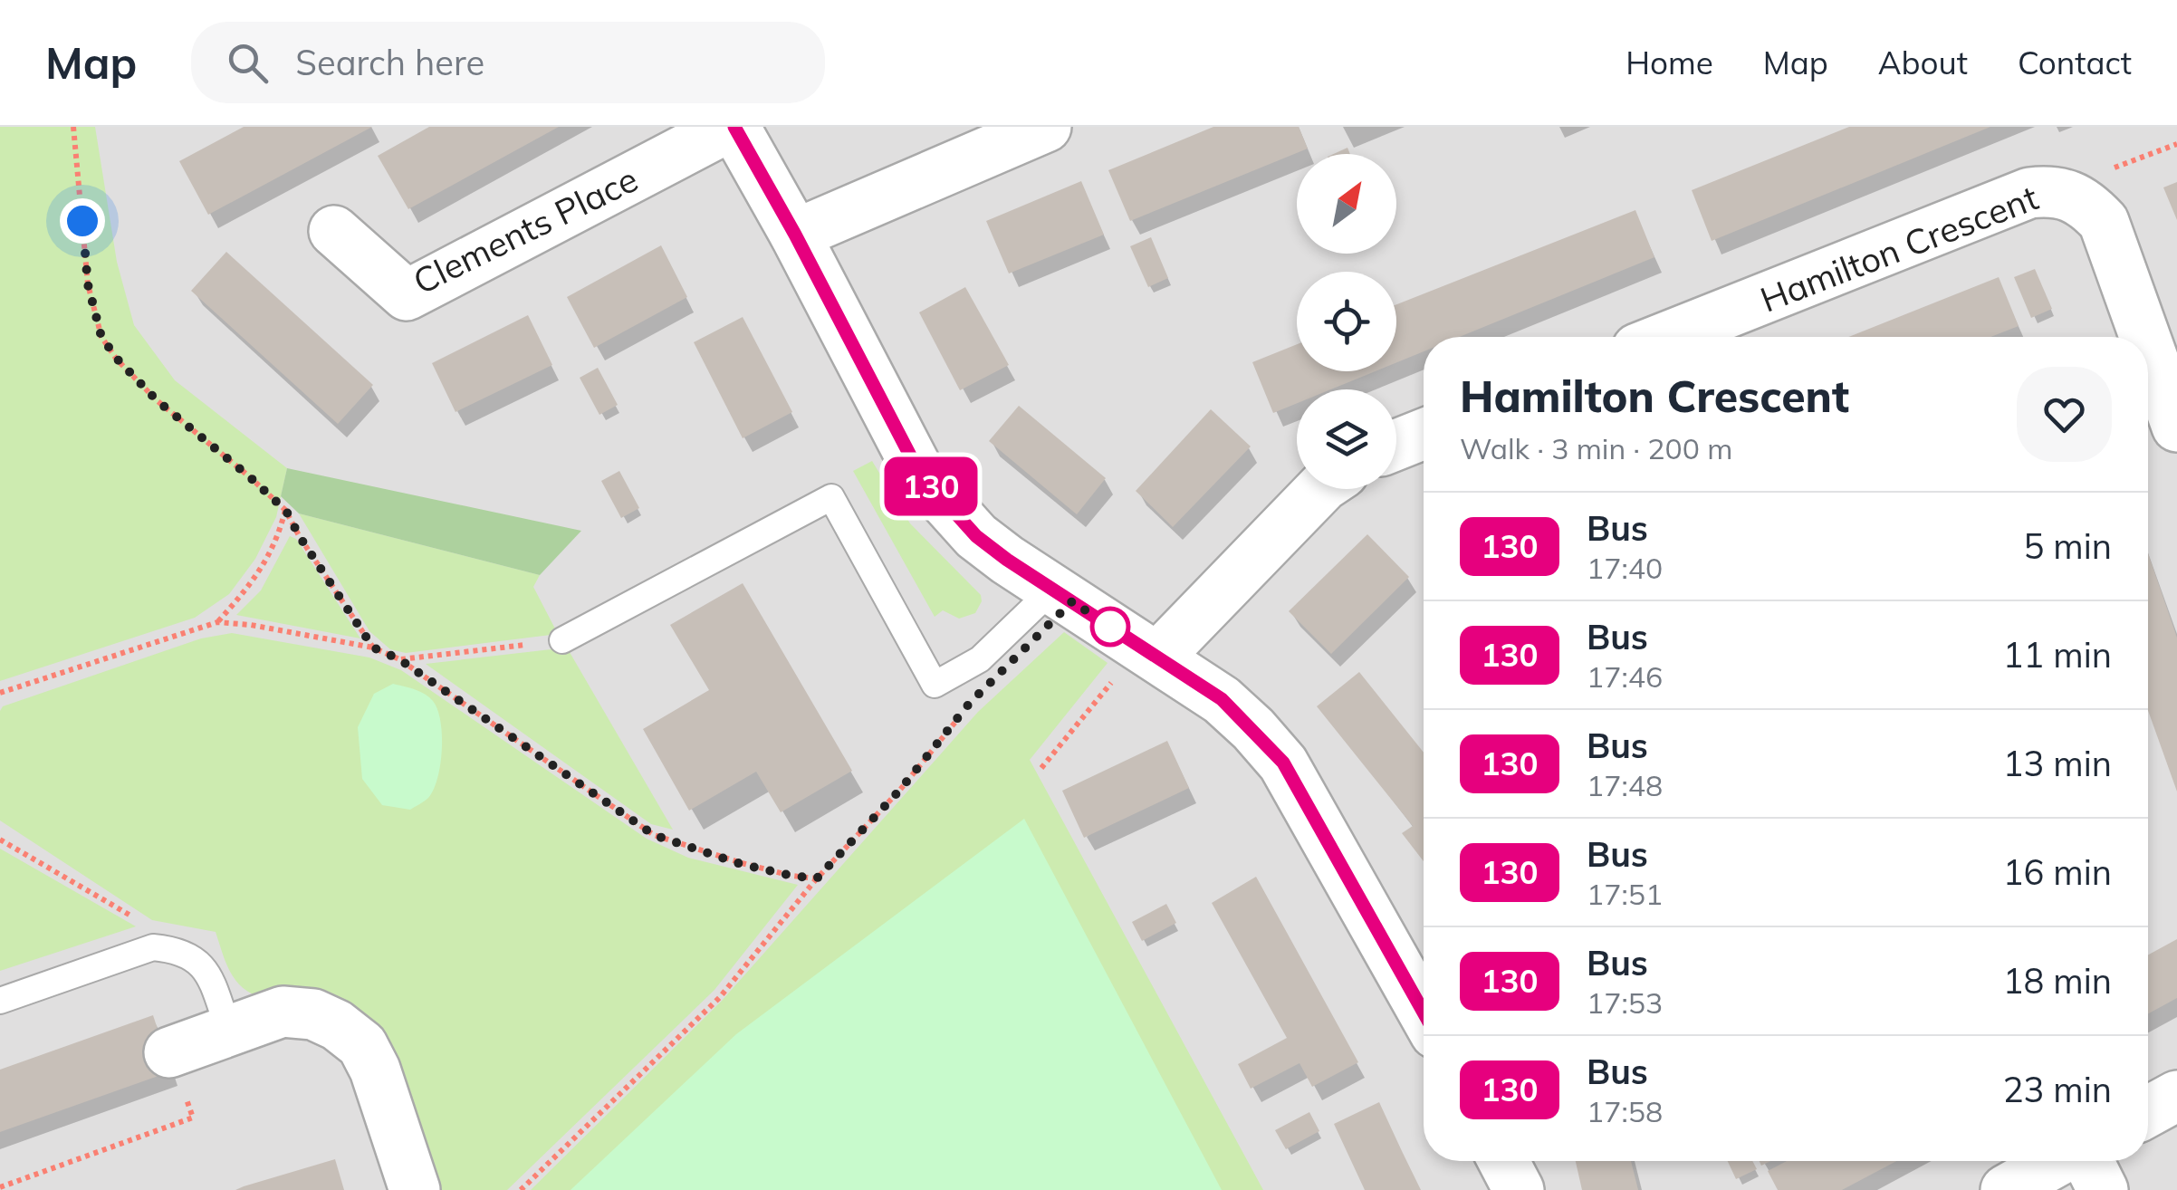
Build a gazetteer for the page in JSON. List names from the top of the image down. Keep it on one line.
{"streets":{"street":["Clements Place","Hamilton Crescent"]},"lines":["bus line 130"],"north":"top right","page":{"header":"Map","search":"Search here","nav":["Home","Map","About","Contact"],"on_map":"130","heading":["Hamilton Crescent","Walk · 3 min · 200 m"],"list":[{"mark":"130","name":"Bus","note":"17:40","value":"5 min"},{"mark":"130","name":"Bus","note":"17:46","value":"11 min"},{"mark":"130","name":"Bus","note":"17:48","value":"13 min"},{"mark":"130","name":"Bus","note":"17:51","value":"16 min"},{"mark":"130","name":"Bus","note":"17:53","value":"18 min"},{"mark":"130","name":"Bus","note":"17:58","value":"23 min"}]}}
